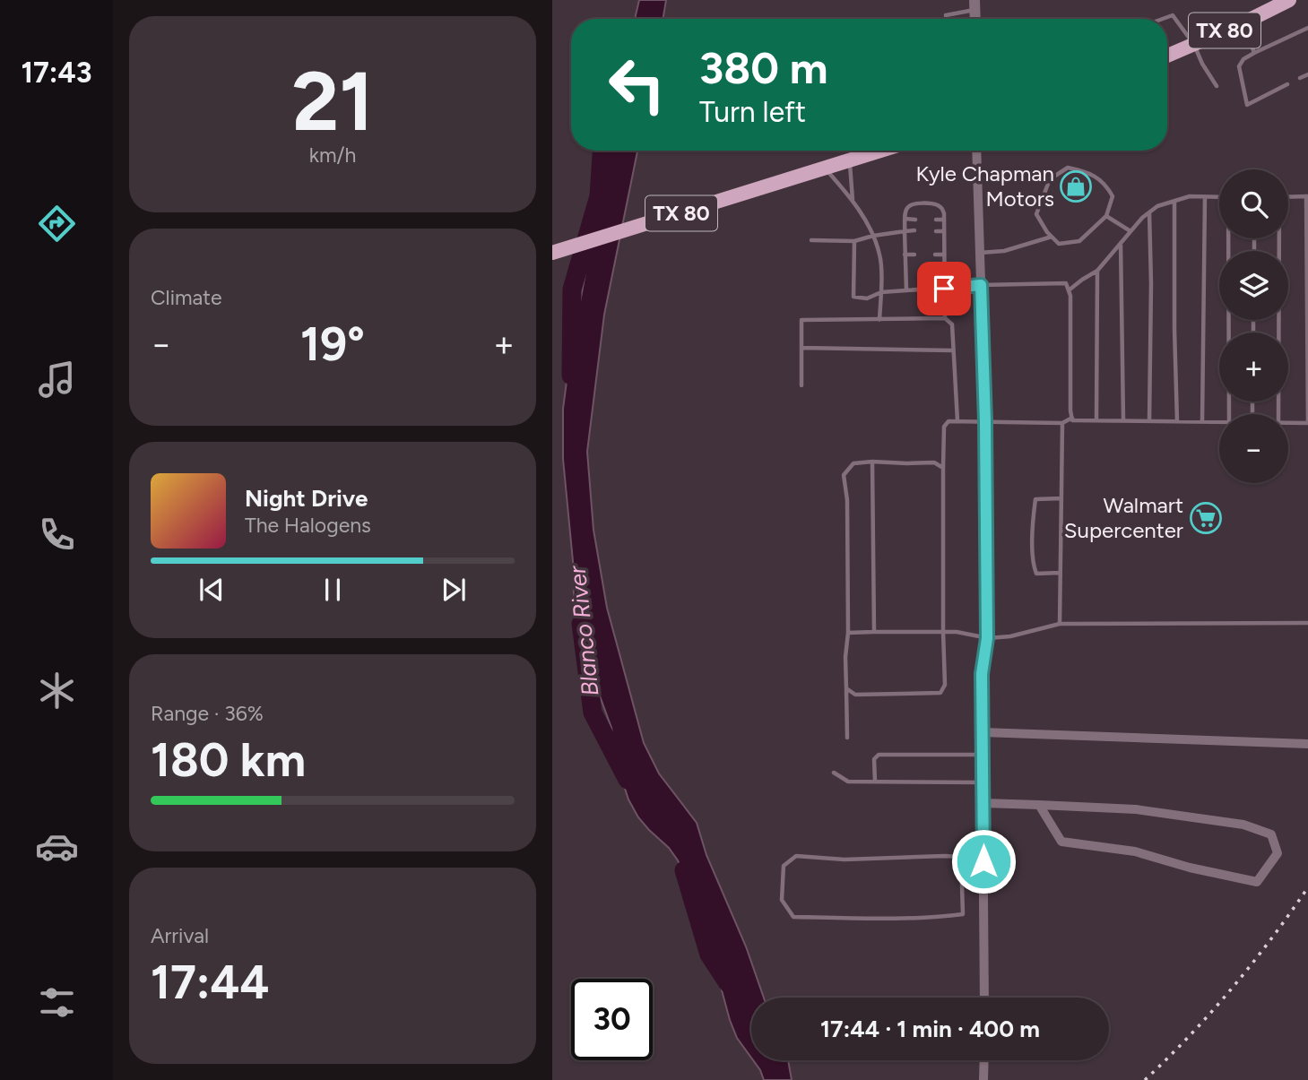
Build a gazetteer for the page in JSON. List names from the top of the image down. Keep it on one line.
{"streets":{"main road":["TX 80"]},"water":["Blanco River"],"places":{"shop":["Kyle Chapman Motors"],"supermarket":["Walmart Supercenter"]},"page":{"tabs":"17:43","tile":[["21","km/h"],"Climate",["Range · 36%","180 km"],["Arrival","17:44"]],"turn":["380 m","Turn left"],"map_buttons":["+","−"],"heat":["−","19°","+"],"song":["Night Drive","The Halogens"],"limit":"30","trip":"17:44 · 1 min · 400 m"}}
